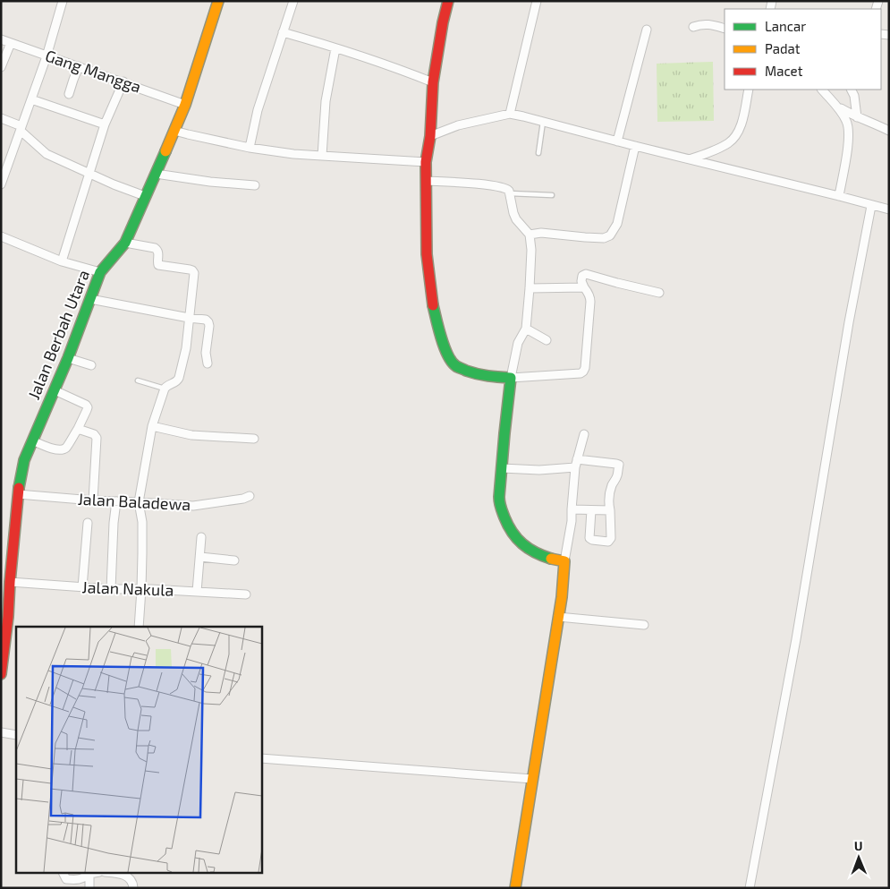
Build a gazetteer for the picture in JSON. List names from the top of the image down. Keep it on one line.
{"streets":{"street":["Gang Mangga","Jalan Berbah Utara","Jalan Baladewa","Jalan Nakula"]},"crossings":[["Gang Mangga","Jalan Berbah Utara"],["Jalan Berbah Utara","Jalan Baladewa"],["Jalan Berbah Utara","Jalan Nakula"]],"legend":["Lancar","Padat","Macet"],"north":"top"}
